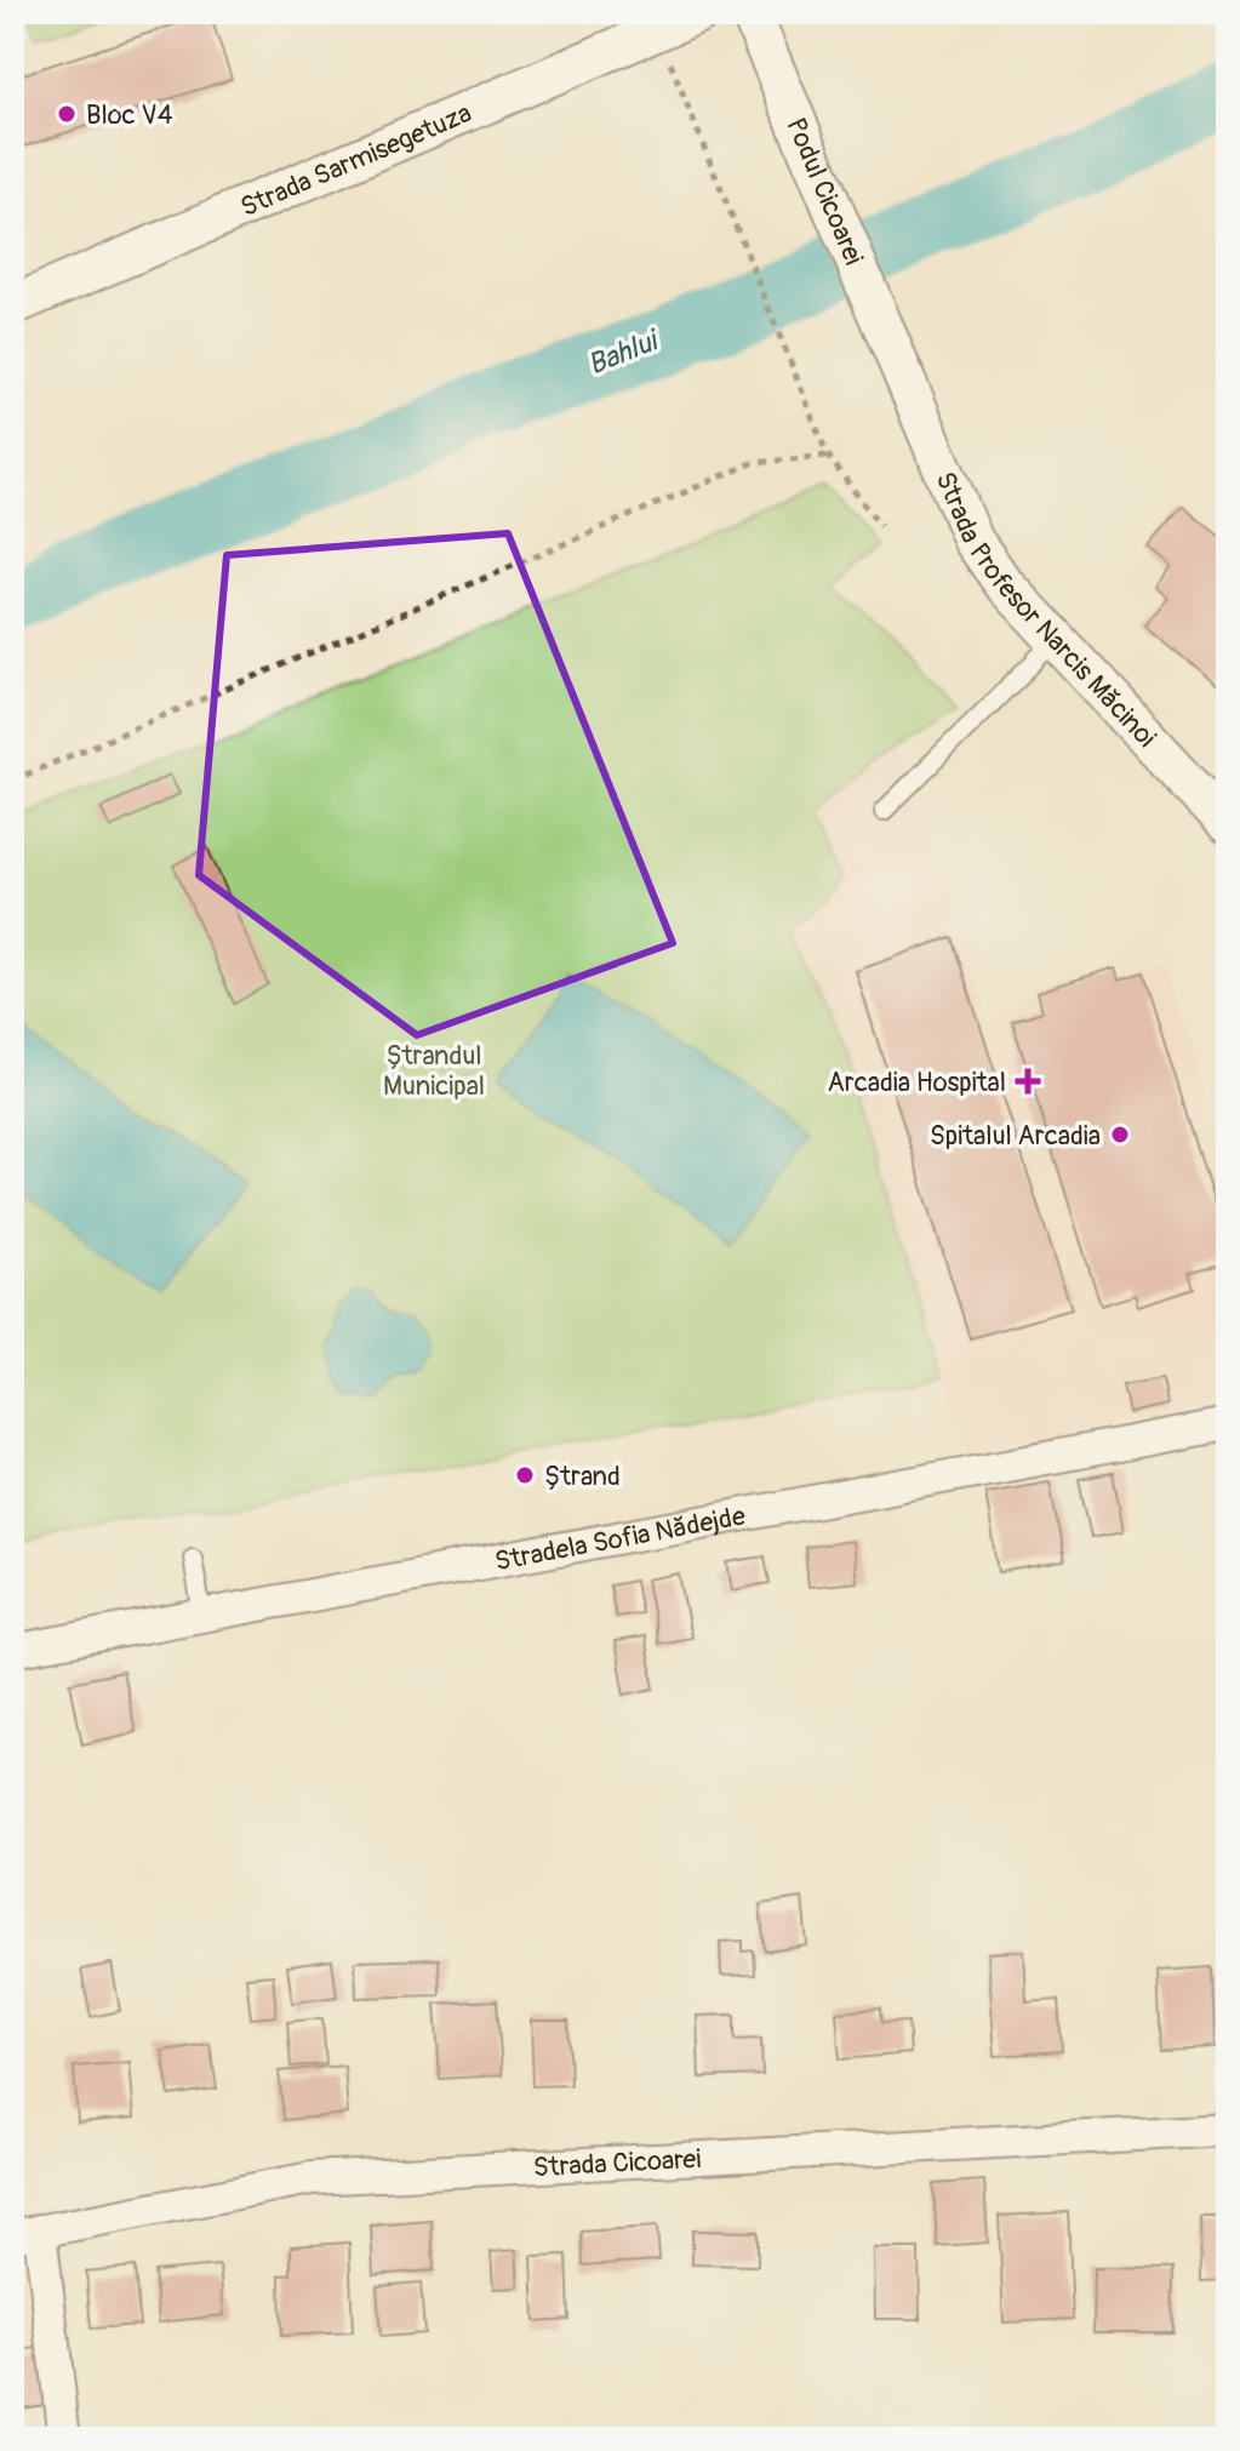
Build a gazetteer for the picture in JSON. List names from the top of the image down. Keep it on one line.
{"streets":{"street":["Strada Sarmisegetuza","Podul Cicoarei","Strada Profesor Narcis Măcinoi","Stradela Sofia Nădejde","Strada Cicoarei"]},"crossings":[["Podul Cicoarei","Strada Profesor Narcis Măcinoi"]],"water":["Bahlui"],"parks":["Ștrandul Municipal"],"places":{"other":["Bloc V4","Spitalul Arcadia","Ștrand"],"health":["Arcadia Hospital"]}}
